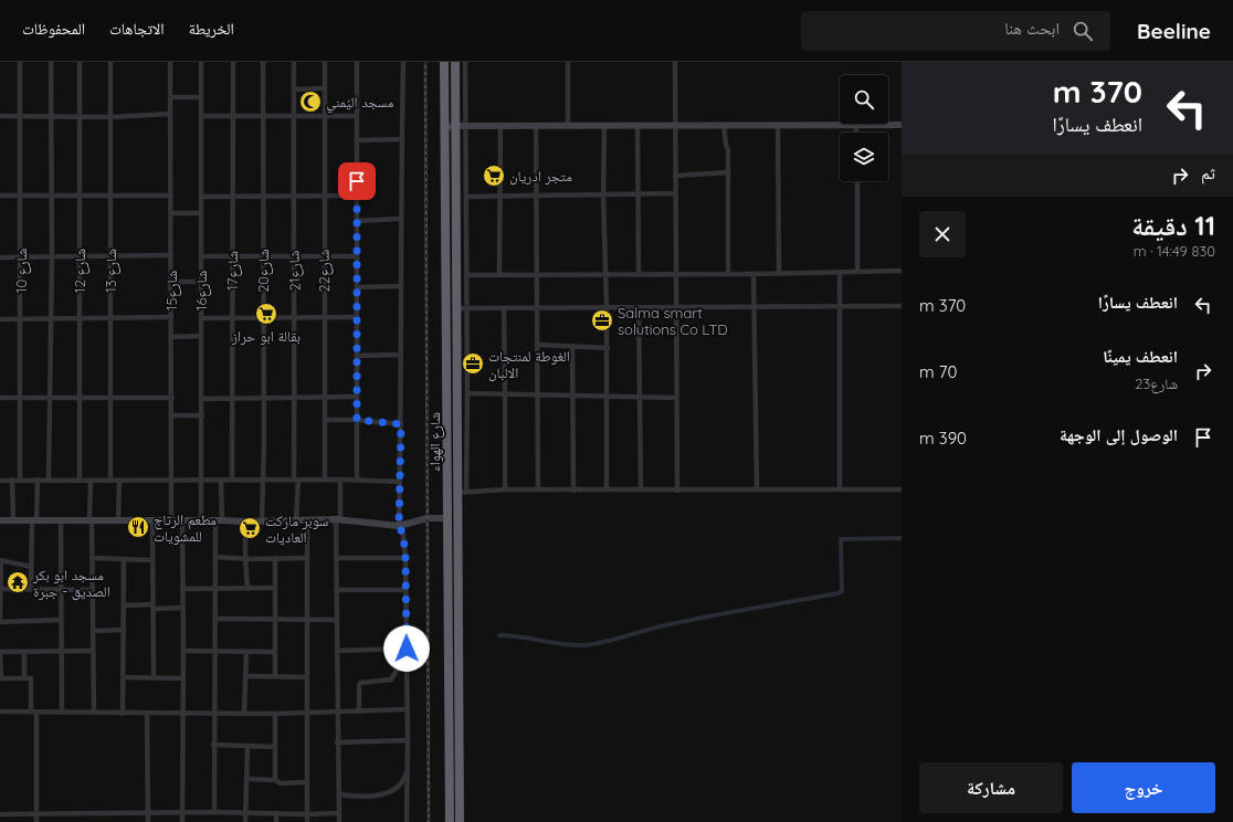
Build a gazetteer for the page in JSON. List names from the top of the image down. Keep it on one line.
{"streets":{"highway":["شارع الهواء"],"street":["شارع 10","شارع 12","شارع 13","شارع17","شارع20","شارع21","شارع22","شارع15","شارع16"]},"places":{"mosque":["مسجد اليُمني"],"supermarket":["متجر ادريان","بقالة ابو حراز","سوبر ماركت العاديات"],"office":["Salma smart solutions Co LTD","الغوطة لمنتجات الالبان"],"restaurant":["مطعم الرتاج للمشويات"],"temple":["مسجد ابو بكر الصديق - جبرة"]},"page":{"header":"Beeline","search":"ابحث هنا","nav":["الخريطة","الاتجاهات","المحفوظات"],"turn":["370 m","انعطف يسارًا"],"then":"ثم","heading":["11 دقيقة","830 m · 14:49"],"list":[{"name":"انعطف يسارًا","value":"370 m"},{"name":"انعطف يمينًا","note":"شارع23","value":"70 m"},{"name":"الوصول إلى الوجهة","value":"390 m"}],"buttons":["خروج","مشاركة"]}}
